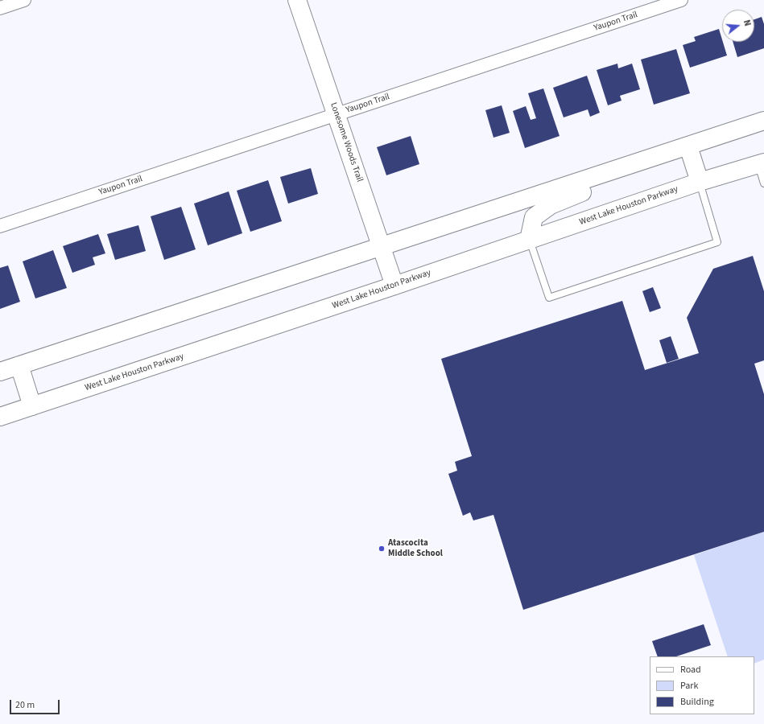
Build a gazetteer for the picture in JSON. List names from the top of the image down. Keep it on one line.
{"streets":{"main road":["Lonesome Woods Trail","West Lake Houston Parkway"],"street":["Yaupon Trail"]},"crossings":[["Yaupon Trail","Lonesome Woods Trail"],["Lonesome Woods Trail","West Lake Houston Parkway"]],"places":["Atascocita Middle School"],"legend":["Road","Park","Building"],"scale_bar":"20 m","north":"right"}
